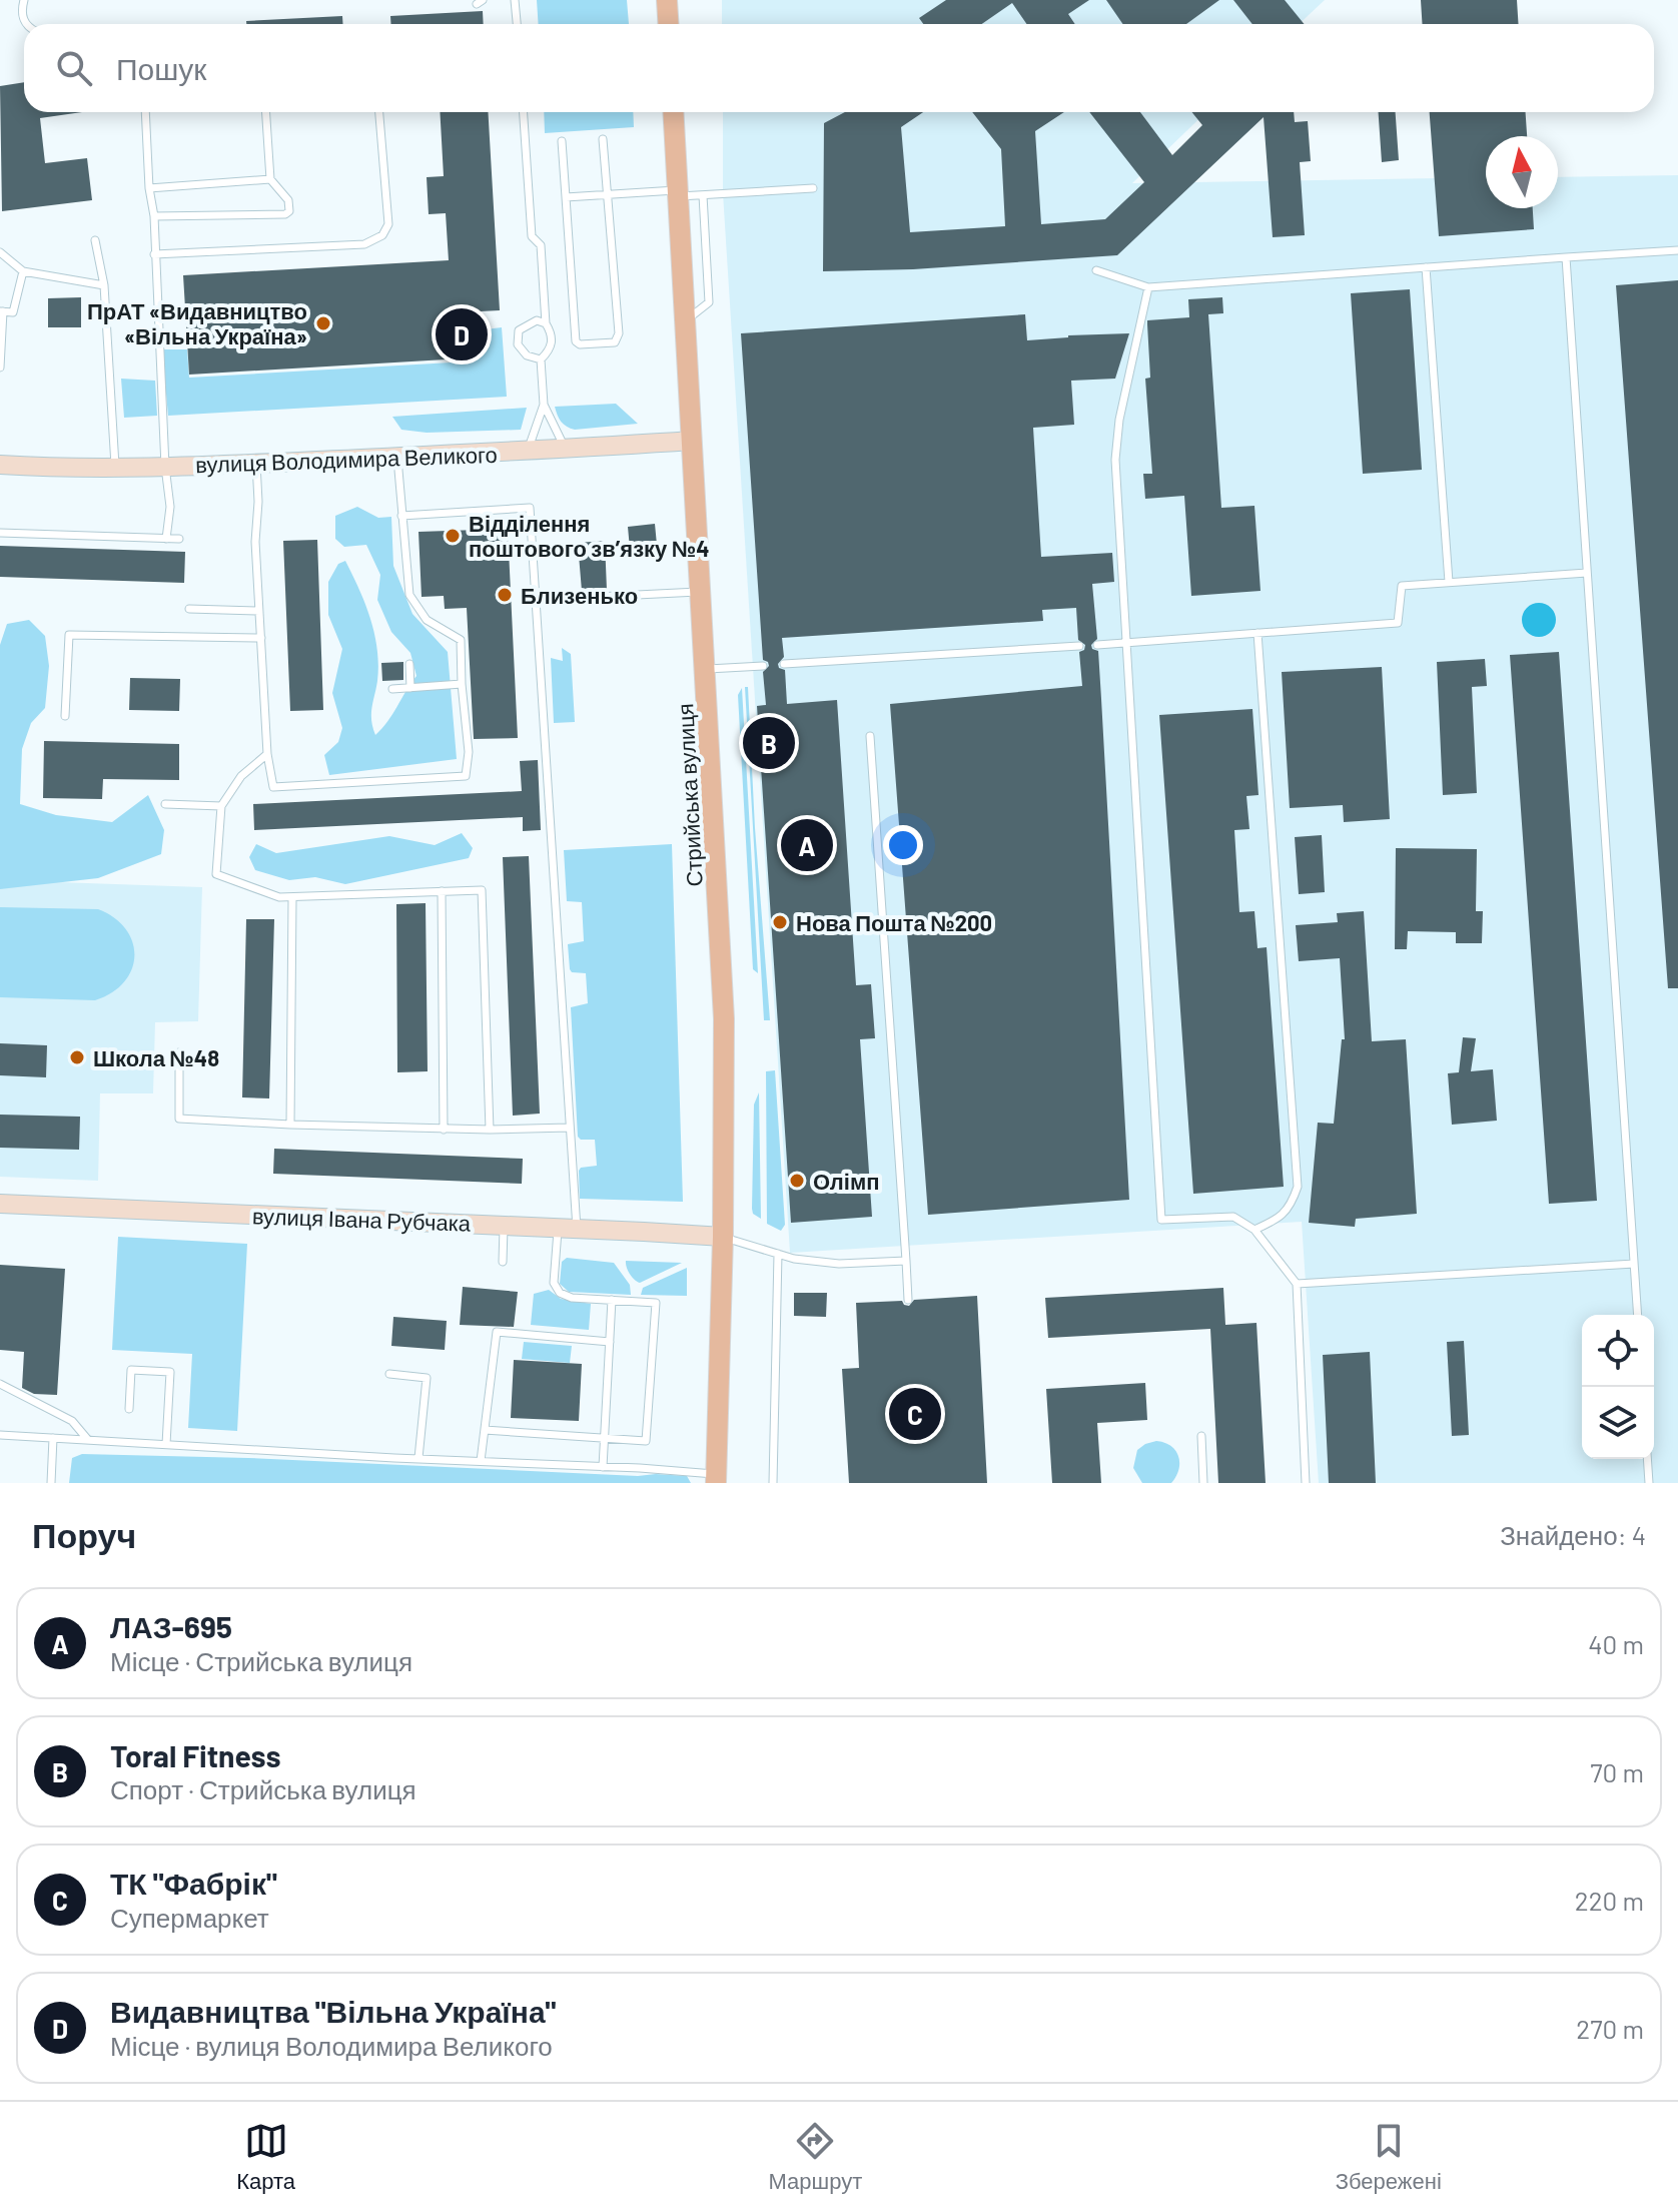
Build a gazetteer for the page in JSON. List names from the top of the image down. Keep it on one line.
{"streets":{"main road":["Стрийська вулиця"],"street":["вулиця Володимира Великого","вулиця Івана Рубчака"]},"crossings":[["вулиця Володимира Великого","Стрийська вулиця"],["Стрийська вулиця","вулиця Івана Рубчака"]],"places":["ПрАТ «Видавництво «Вільна Україна»","Відділення поштового зв’язку №4","Близенько","Нова Пошта №200","Школа №48","Олімп"],"north":"top","page":{"search":"Пошук","pins":["D","B","A","C"],"heading":["Поруч","Знайдено: 4"],"list":[{"mark":"A","name":"ЛАЗ-695","note":"Місце · Стрийська вулиця","value":"40 m"},{"mark":"B","name":"Toral Fitness","note":"Спорт · Стрийська вулиця","value":"70 m"},{"mark":"C","name":"ТК \"Фабрік\"","note":"Супермаркет","value":"220 m"},{"mark":"D","name":"Видавництва \"Вільна Україна\"","note":"Місце · вулиця Володимира Великого","value":"270 m"}],"nav":["Карта","Маршрут","Збережені"]}}
